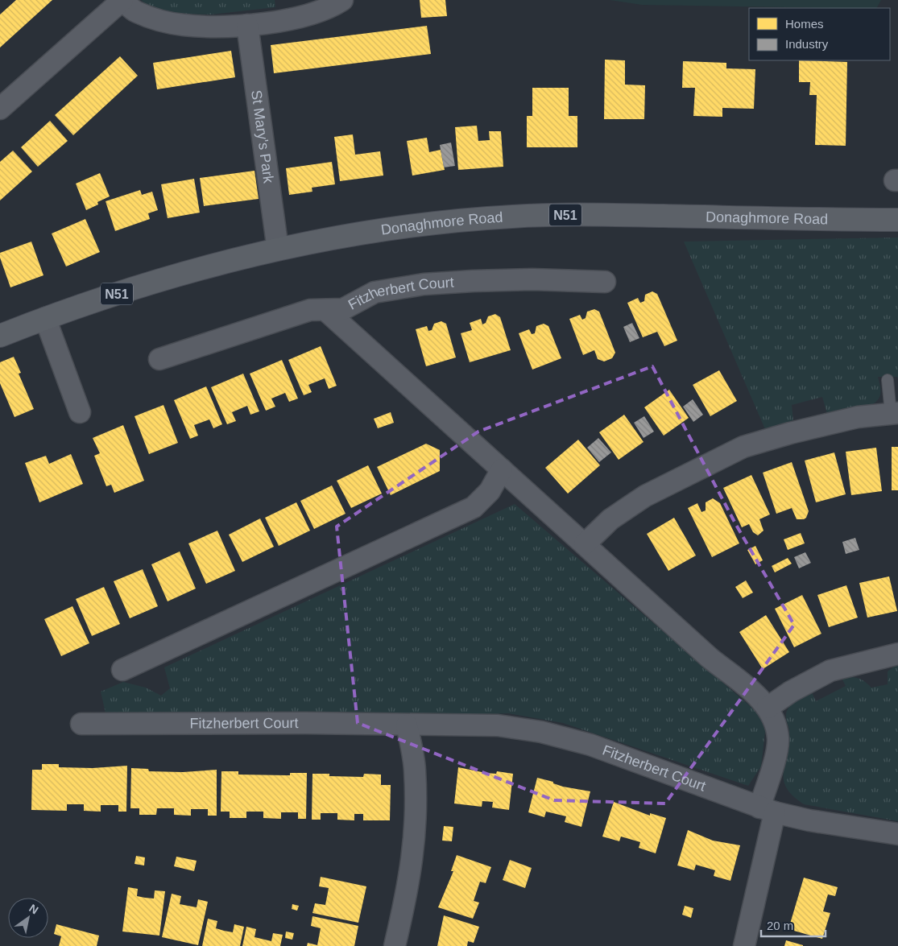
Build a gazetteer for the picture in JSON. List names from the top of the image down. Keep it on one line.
{"streets":{"main road":["N51","Donaghmore Road"],"street":["St Mary's Park","Fitzherbert Court"]},"crossings":[["St Mary's Park","Donaghmore Road"]],"legend":["Homes","Industry"],"scale_bar":"20 m","north":"top right"}
